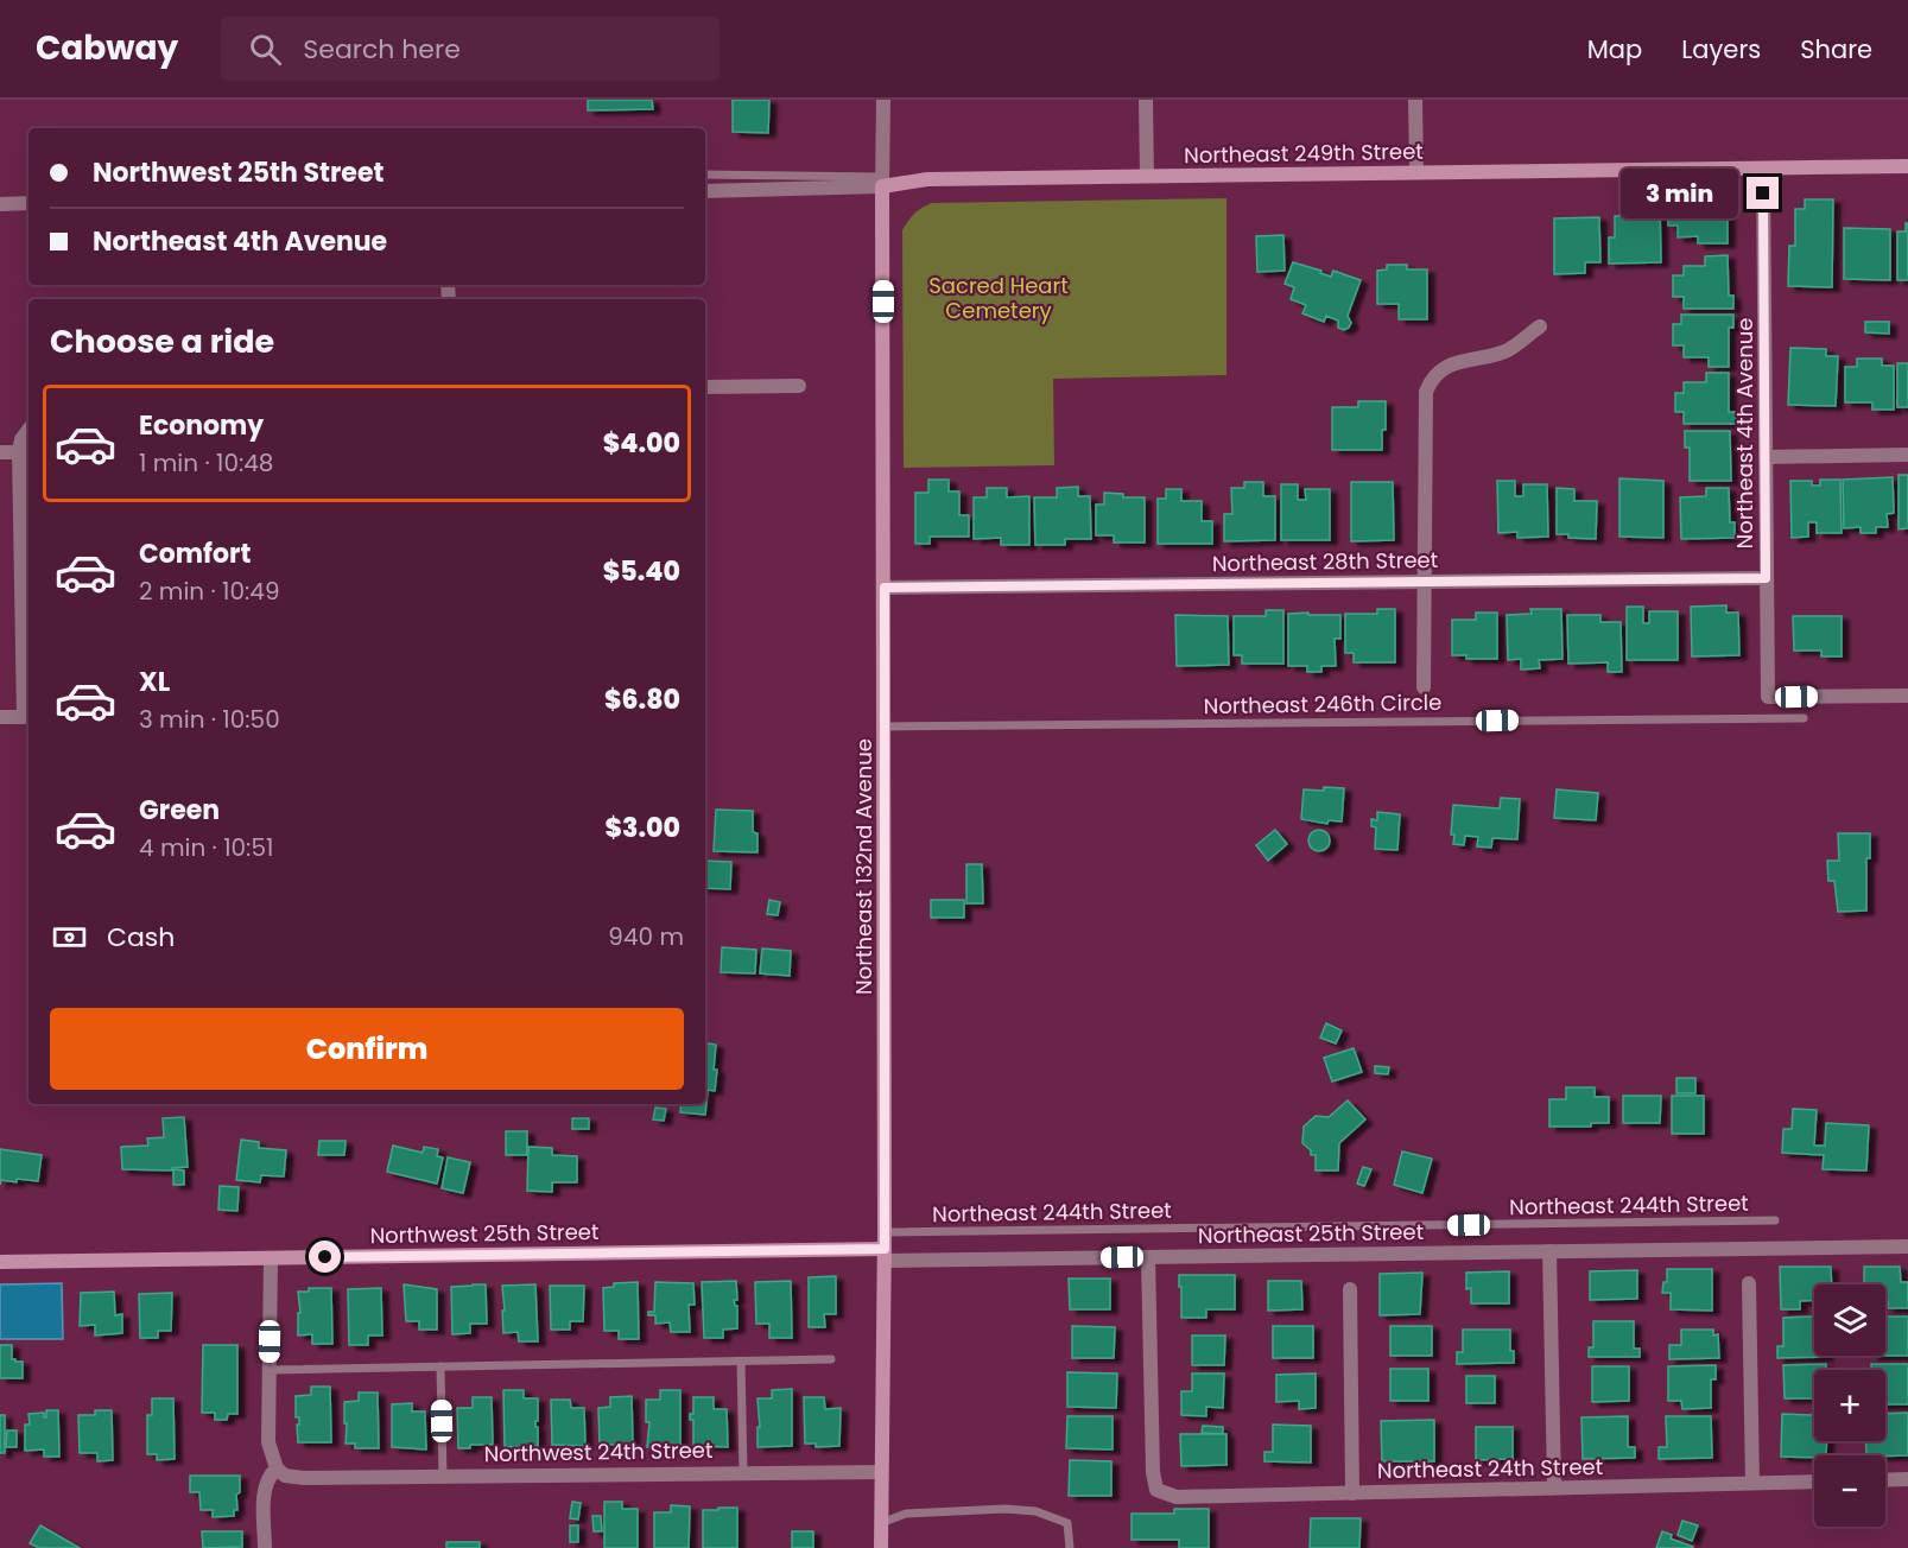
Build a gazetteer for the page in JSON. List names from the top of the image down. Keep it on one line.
{"streets":{"street":["Northeast 249th Street","Northeast 4th Avenue","Northeast 28th Street","Northeast 132nd Avenue","Northwest 25th Street","Northeast 25th Street","Northwest 24th Street","Northeast 24th Street"],"lane":["Northeast 246th Circle","Northeast 244th Street"]},"crossings":[["Northeast 249th Street","Northeast 4th Avenue"],["Northeast 249th Street","Northeast 132nd Avenue"],["Northeast 4th Avenue","Northeast 28th Street"],["Northeast 28th Street","Northeast 132nd Avenue"],["Northeast 246th Circle","Northeast 132nd Avenue"],["Northeast 132nd Avenue","Northeast 244th Street"],["Northeast 132nd Avenue","Northwest 25th Street"],["Northeast 132nd Avenue","Northeast 25th Street"],["Northeast 132nd Avenue","Northwest 24th Street"],["Northwest 25th Street","Northeast 25th Street"],["Northeast 25th Street","Northeast 24th Street"]],"parks":["Sacred Heart Cemetery"],"page":{"header":"Cabway","search":"Search here","nav":["Map","Layers","Share"],"banner":["Northwest 25th Street","Northeast 4th Avenue"],"bubble":"3 min","heading":"Choose a ride","list":[{"name":"Economy","note":"1 min · 10:48","value":"$4.00"},{"name":"Comfort","note":"2 min · 10:49","value":"$5.40"},{"name":"XL","note":"3 min · 10:50","value":"$6.80"},{"name":"Green","note":"4 min · 10:51","value":"$3.00"}],"pay":["Cash","940 m"],"buttons":"Confirm","map_buttons":["+","−"]}}
